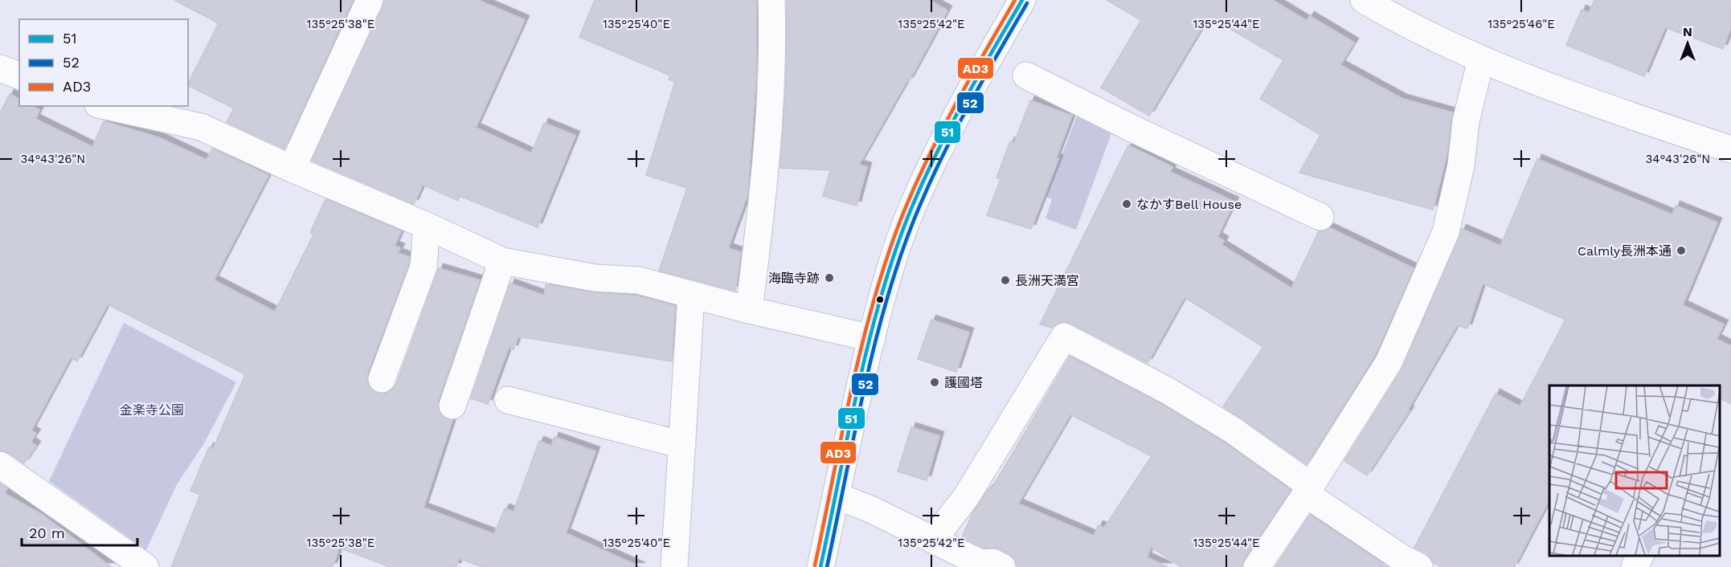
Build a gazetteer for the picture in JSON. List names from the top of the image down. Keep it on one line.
{"parks":["金楽寺公園"],"places":["なかすBell House","Calmly長洲本通","海臨寺跡","長洲天満宮","護國塔"],"lines":["transit line 51","transit line AD3","transit line 52"],"legend":["51","52","AD3"],"scale_bar":"20 m","north":"top","coordinates":["135°25'38\"E","135°25'40\"E","135°25'42\"E","135°25'44\"E","135°25'46\"E","34°43'26\"N"]}
